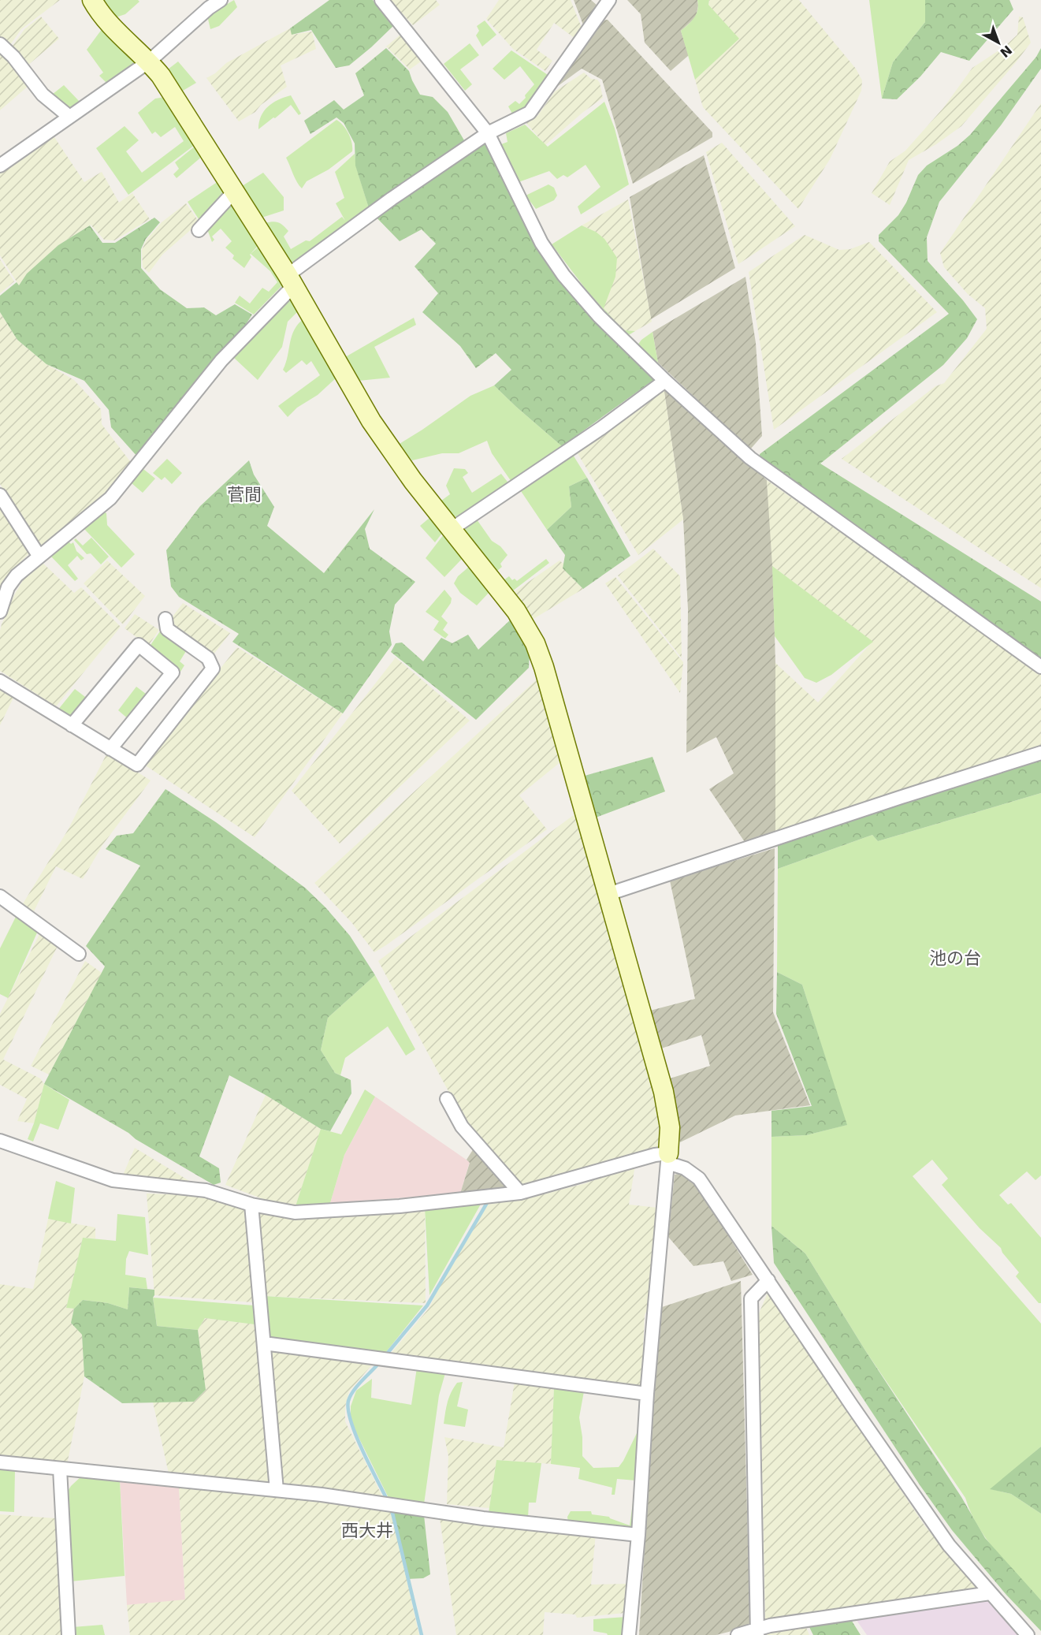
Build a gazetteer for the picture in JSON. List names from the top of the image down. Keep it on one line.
{"districts":["菅間","池の台","西大井"],"north":"bottom right"}
